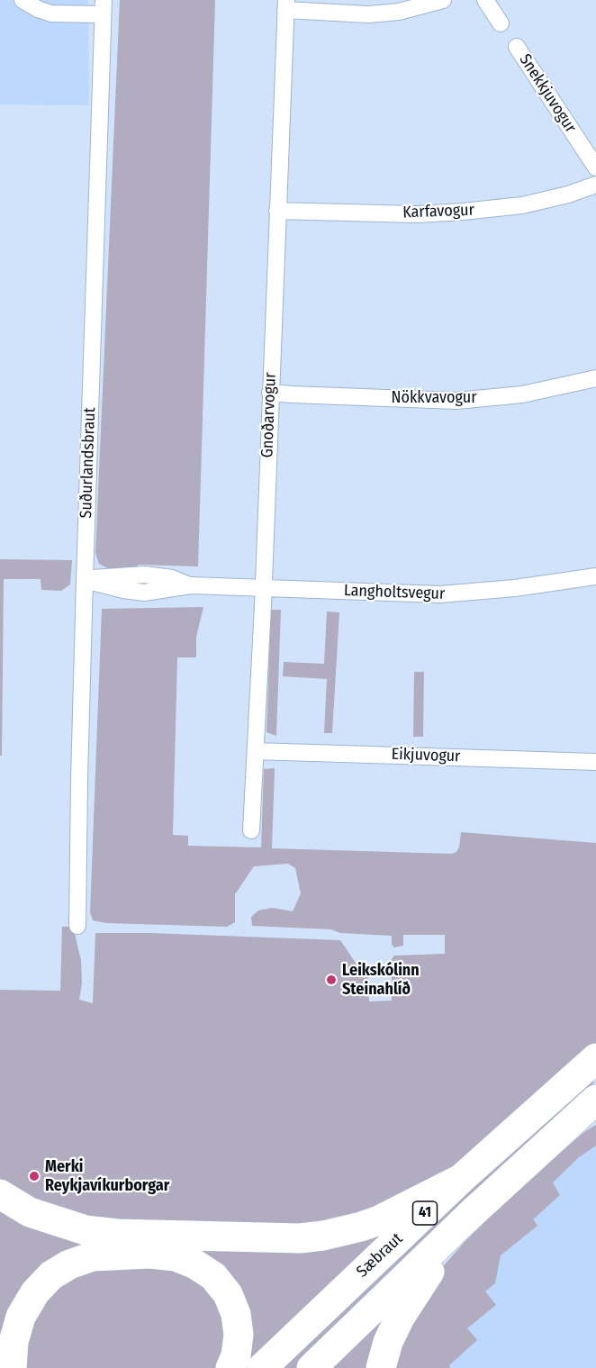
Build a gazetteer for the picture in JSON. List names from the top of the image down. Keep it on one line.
{"streets":{"highway":["41","Sæbraut"],"street":["Snekkjuvogur","Karfavogur","Nökkvavogur","Gnoðarvogur","Suðurlandsbraut","Langholtsvegur","Eikjuvogur"]},"crossings":[["Karfavogur","Gnoðarvogur"],["Nökkvavogur","Gnoðarvogur"],["Gnoðarvogur","Langholtsvegur"],["Gnoðarvogur","Eikjuvogur"],["Suðurlandsbraut","Langholtsvegur"]],"places":["Leikskólinn Steinahlíð","Merki Reykjavíkurborgar"]}
